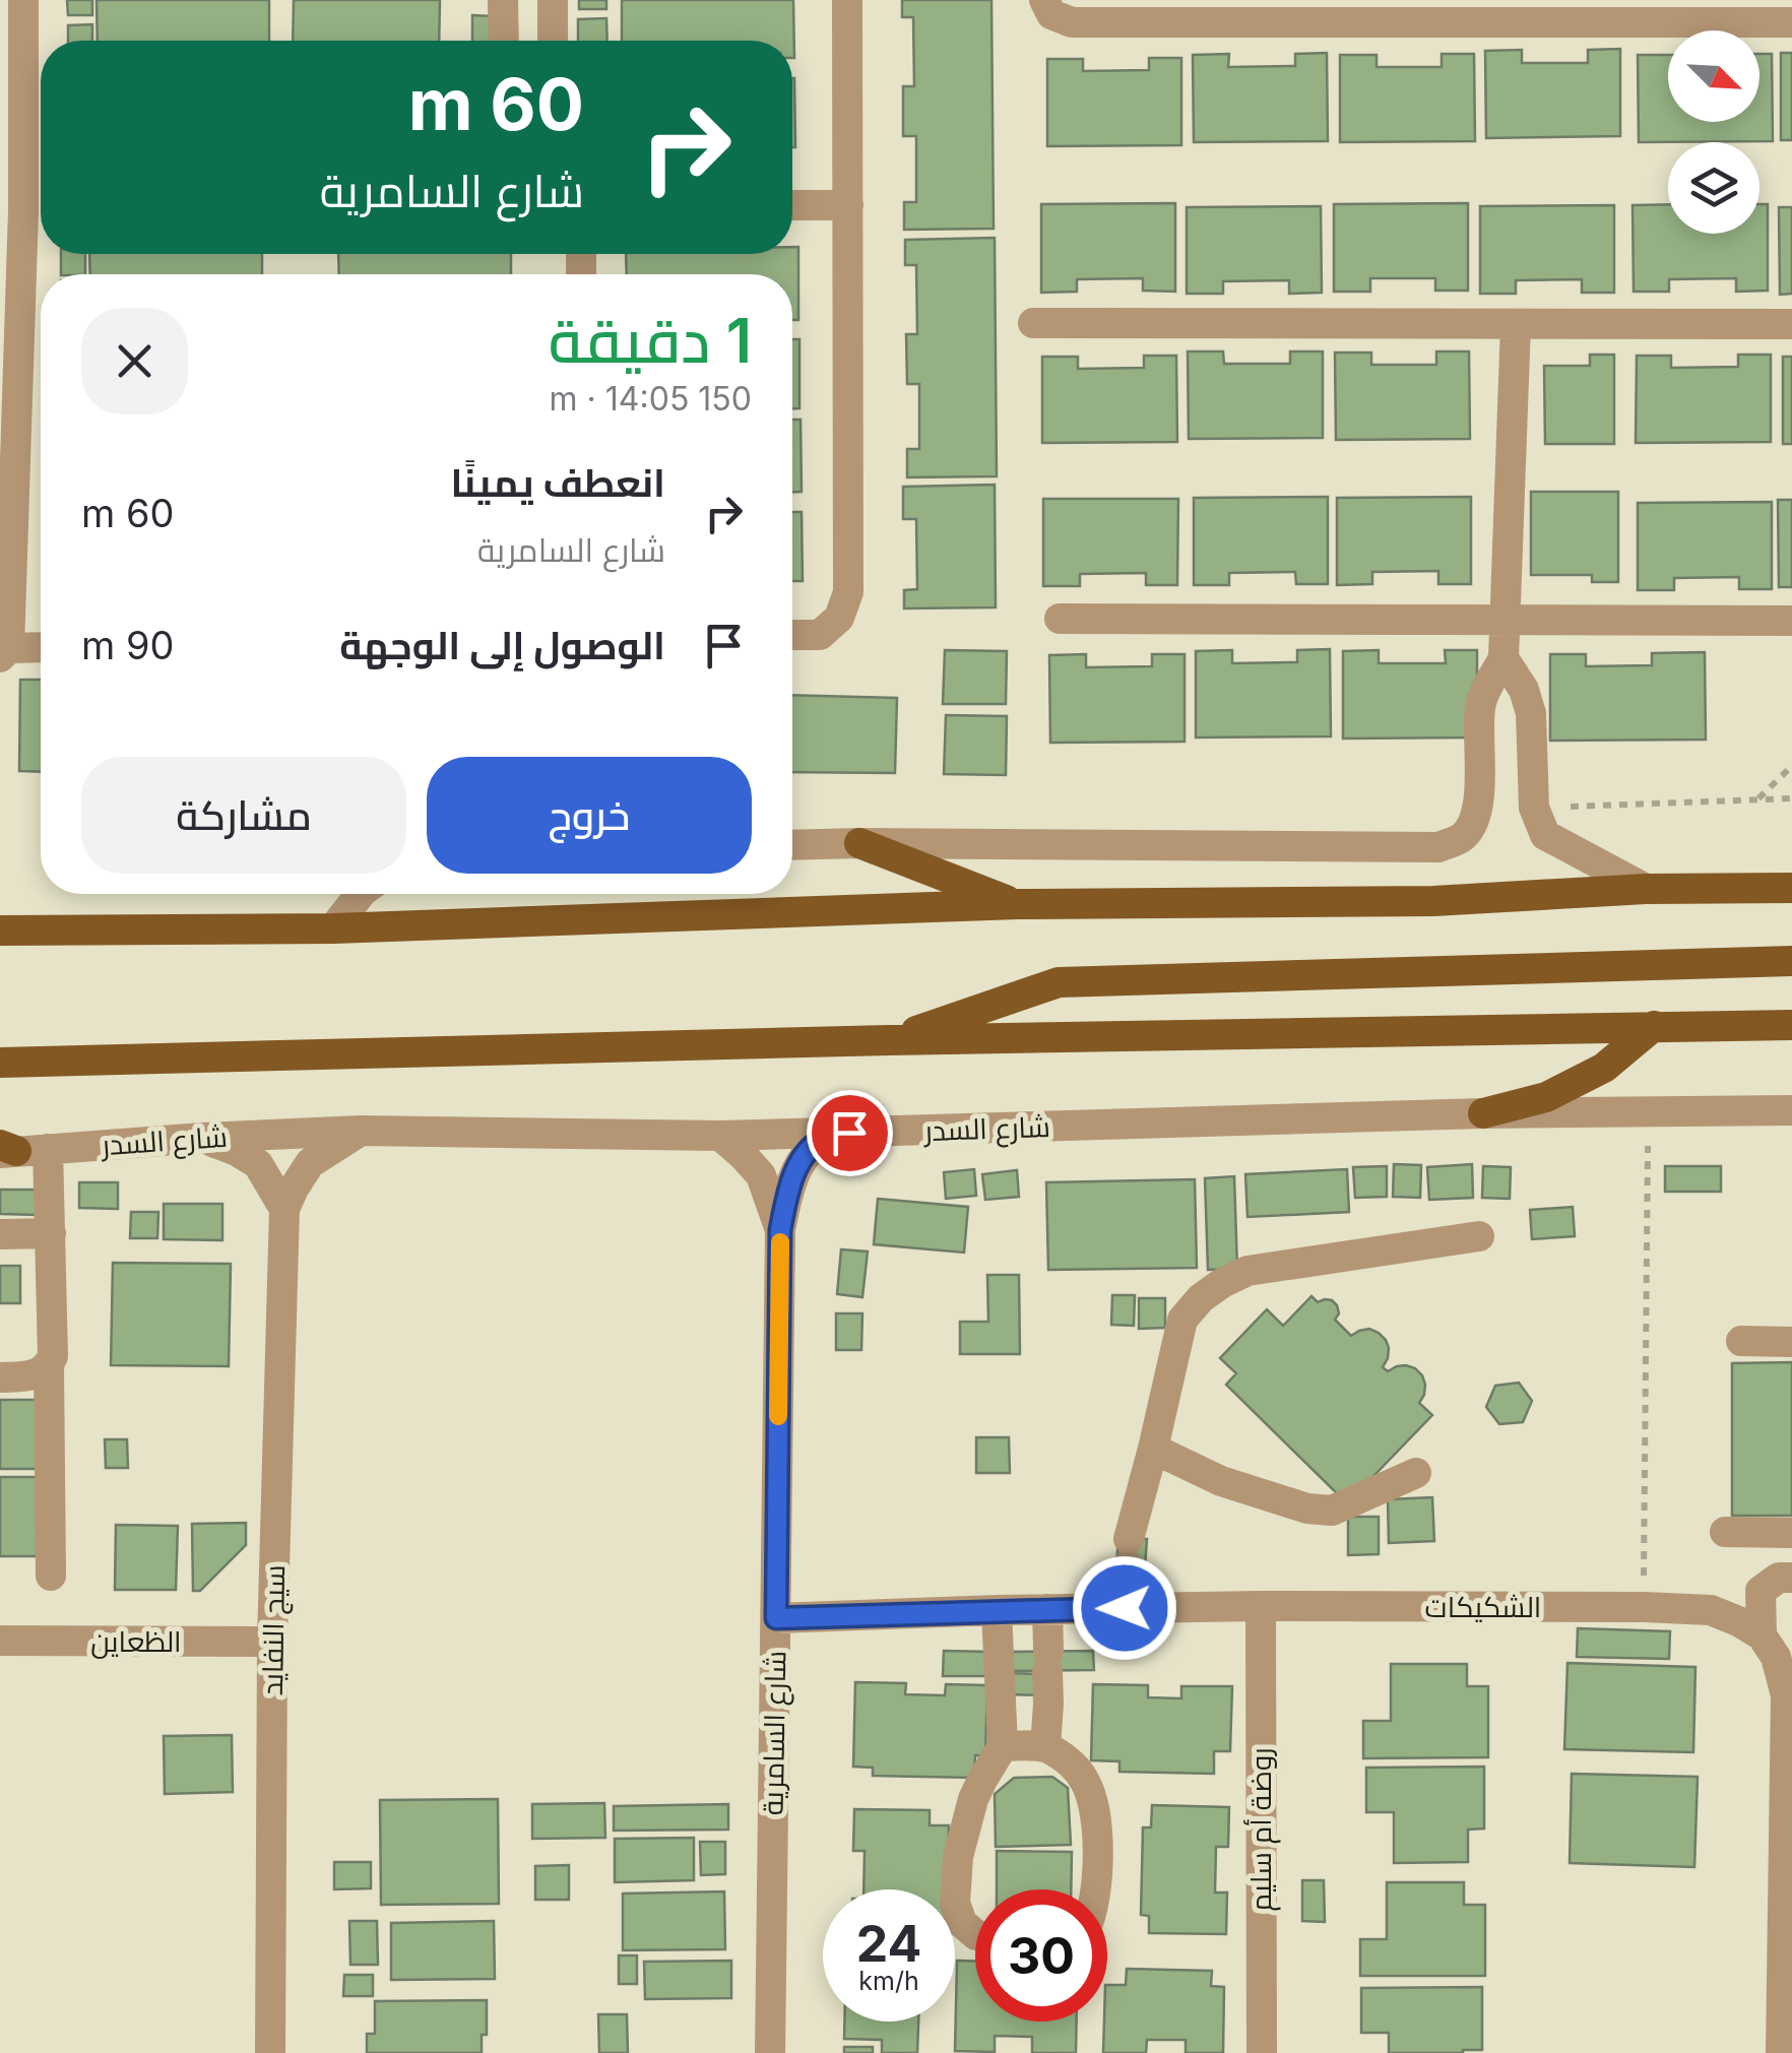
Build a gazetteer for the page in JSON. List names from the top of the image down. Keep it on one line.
{"streets":{"street":["شارع السدر","الشكيكات","سيج النفايد","الظعاين","شارع السامرية","روضة أم سليم"]},"crossings":[["شارع السدر","سيج النفايد"],["شارع السدر","شارع السامرية"],["الشكيكات","شارع السامرية"],["الشكيكات","روضة أم سليم"],["سيج النفايد","الظعاين"]],"north":"bottom right","page":{"turn":["60 m","شارع السامرية"],"heading":["1 دقيقة","150 m · 14:05"],"list":[{"name":"انعطف يمينًا","note":"شارع السامرية","value":"60 m"},{"name":"الوصول إلى الوجهة","value":"90 m"}],"buttons":["خروج","مشاركة"],"speed":"24 km/h","limit":"30"}}
